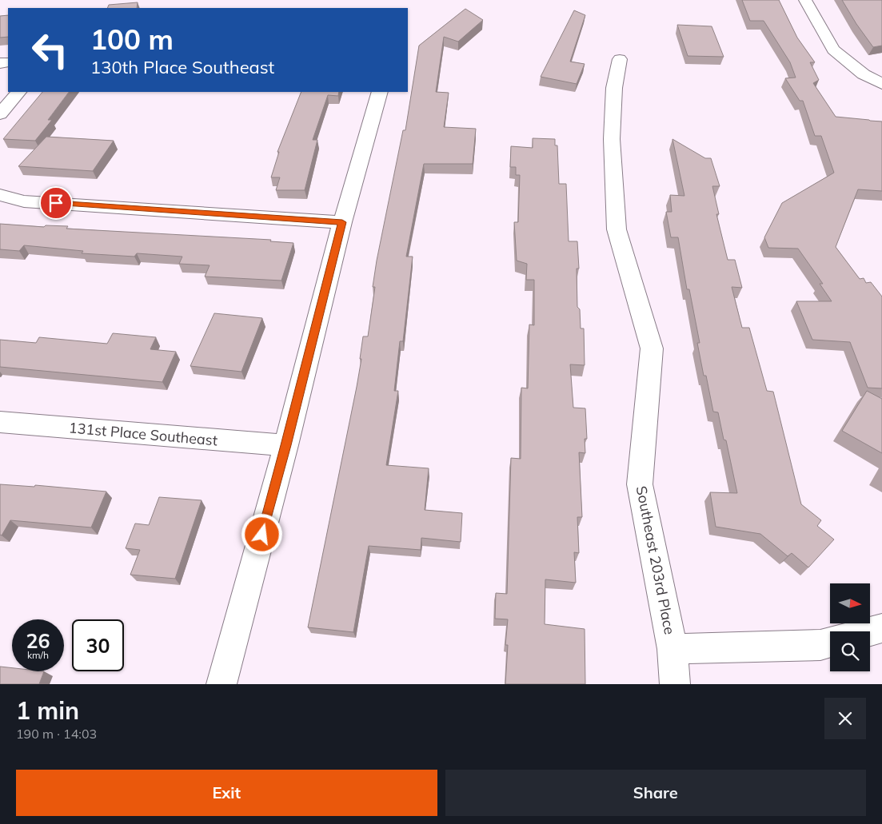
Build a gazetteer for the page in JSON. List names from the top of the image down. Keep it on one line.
{"streets":{"street":["131st Place Southeast","Southeast 203rd Place"]},"north":"right","page":{"turn":["100 m","130th Place Southeast"],"speed":"26 km/h","limit":"30","heading":["1 min","190 m · 14:03"],"buttons":["Exit","Share"]}}
